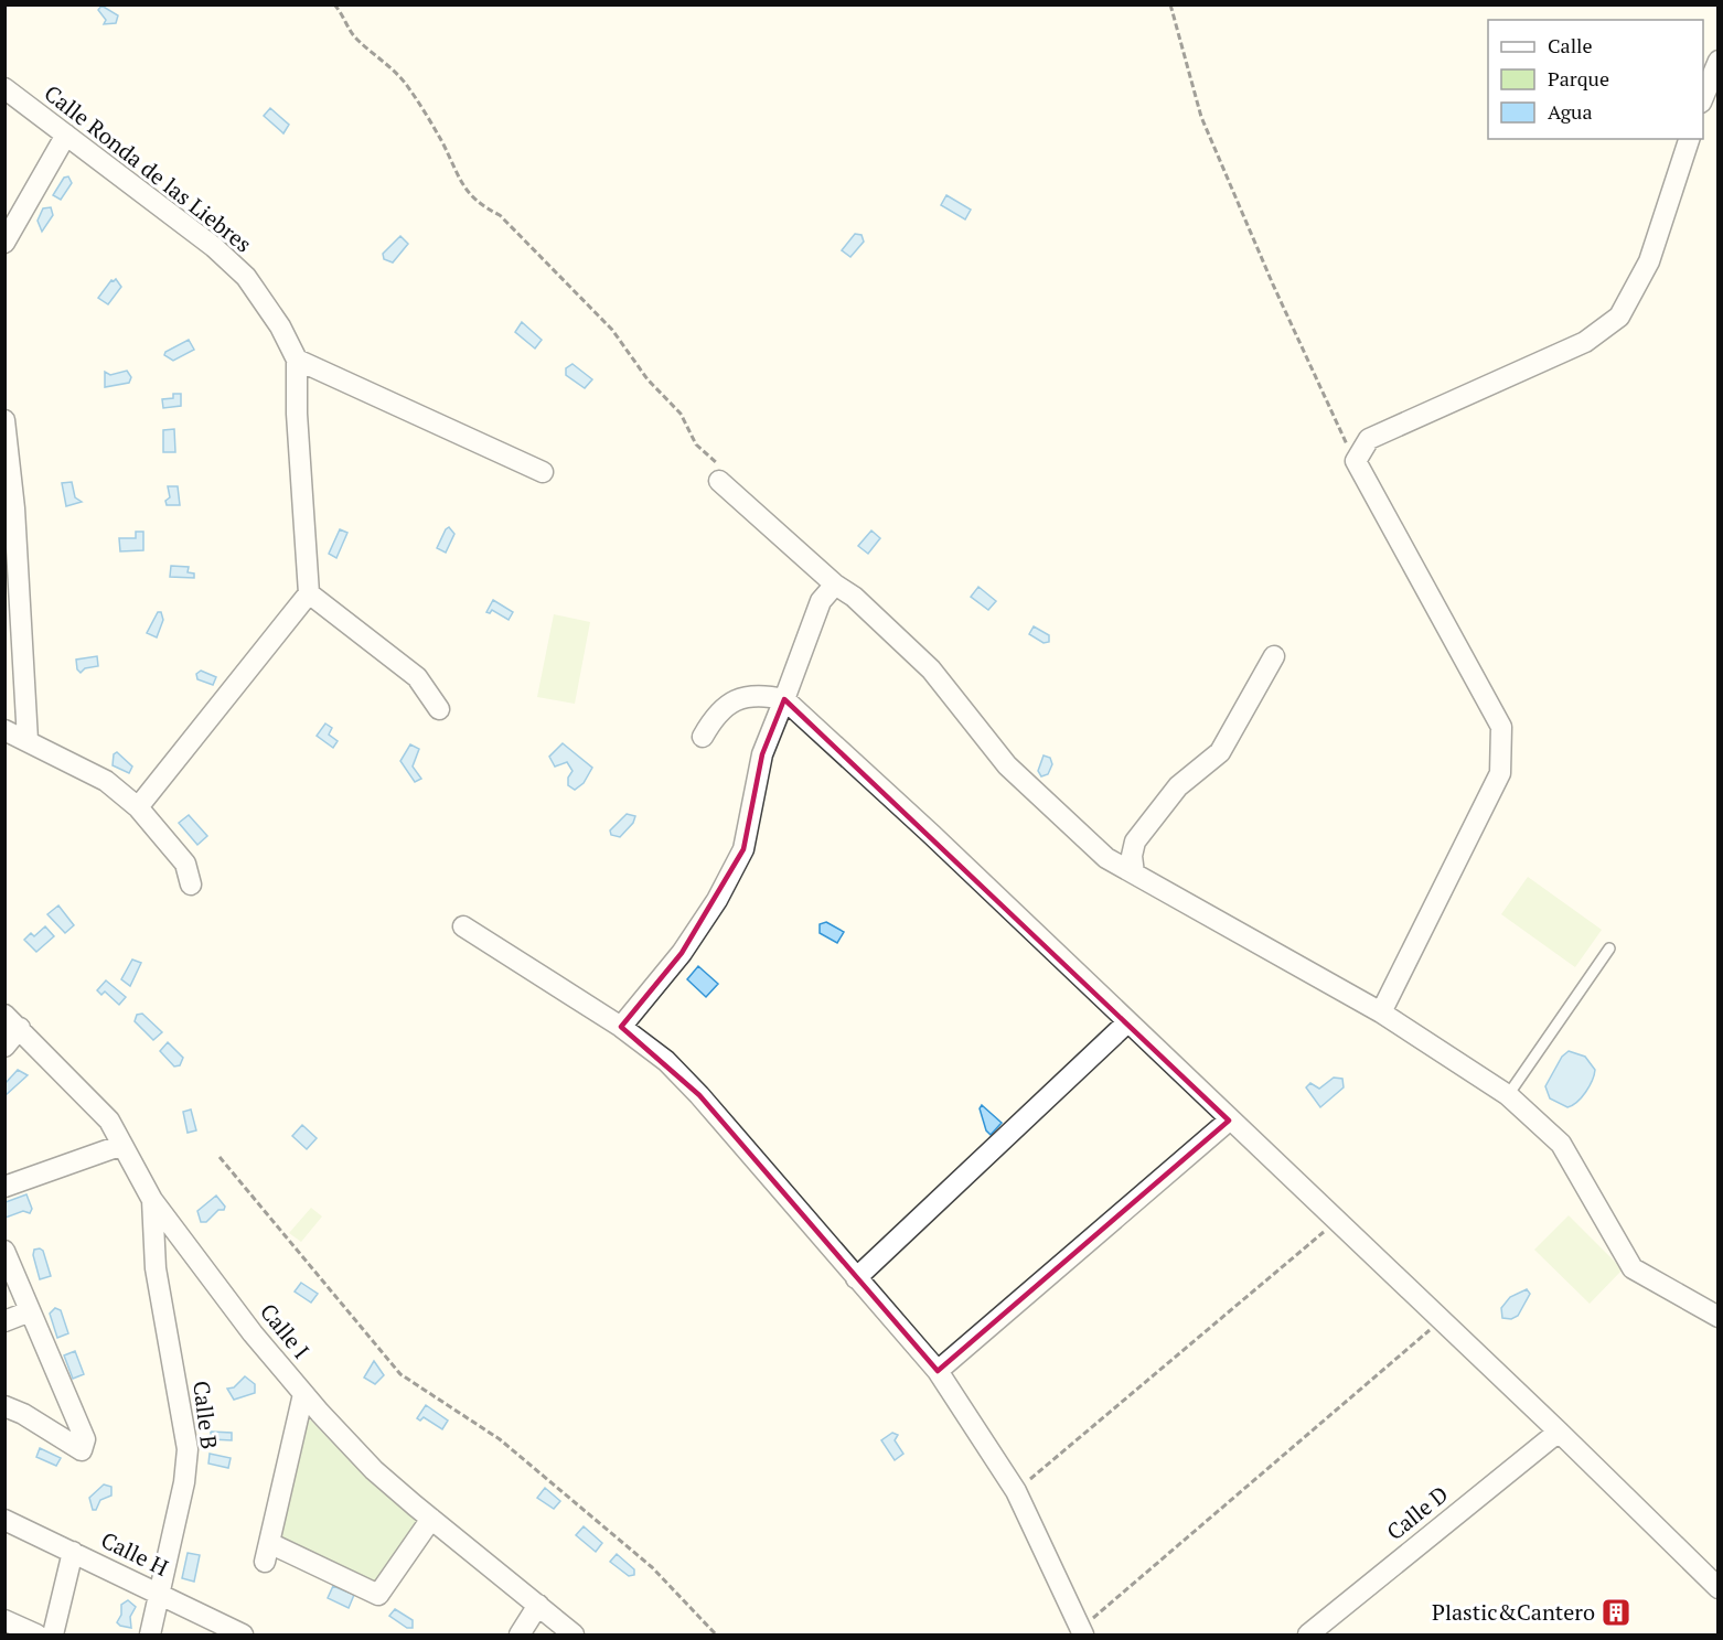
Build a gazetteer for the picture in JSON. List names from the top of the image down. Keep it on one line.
{"streets":{"street":["Calle Ronda de las Liebres","Calle I","Calle B","Calle D","Calle H"]},"crossings":[["Calle I","Calle B"],["Calle B","Calle H"]],"places":{"building":["Plastic&Cantero"]},"legend":["Calle","Parque","Agua"]}
